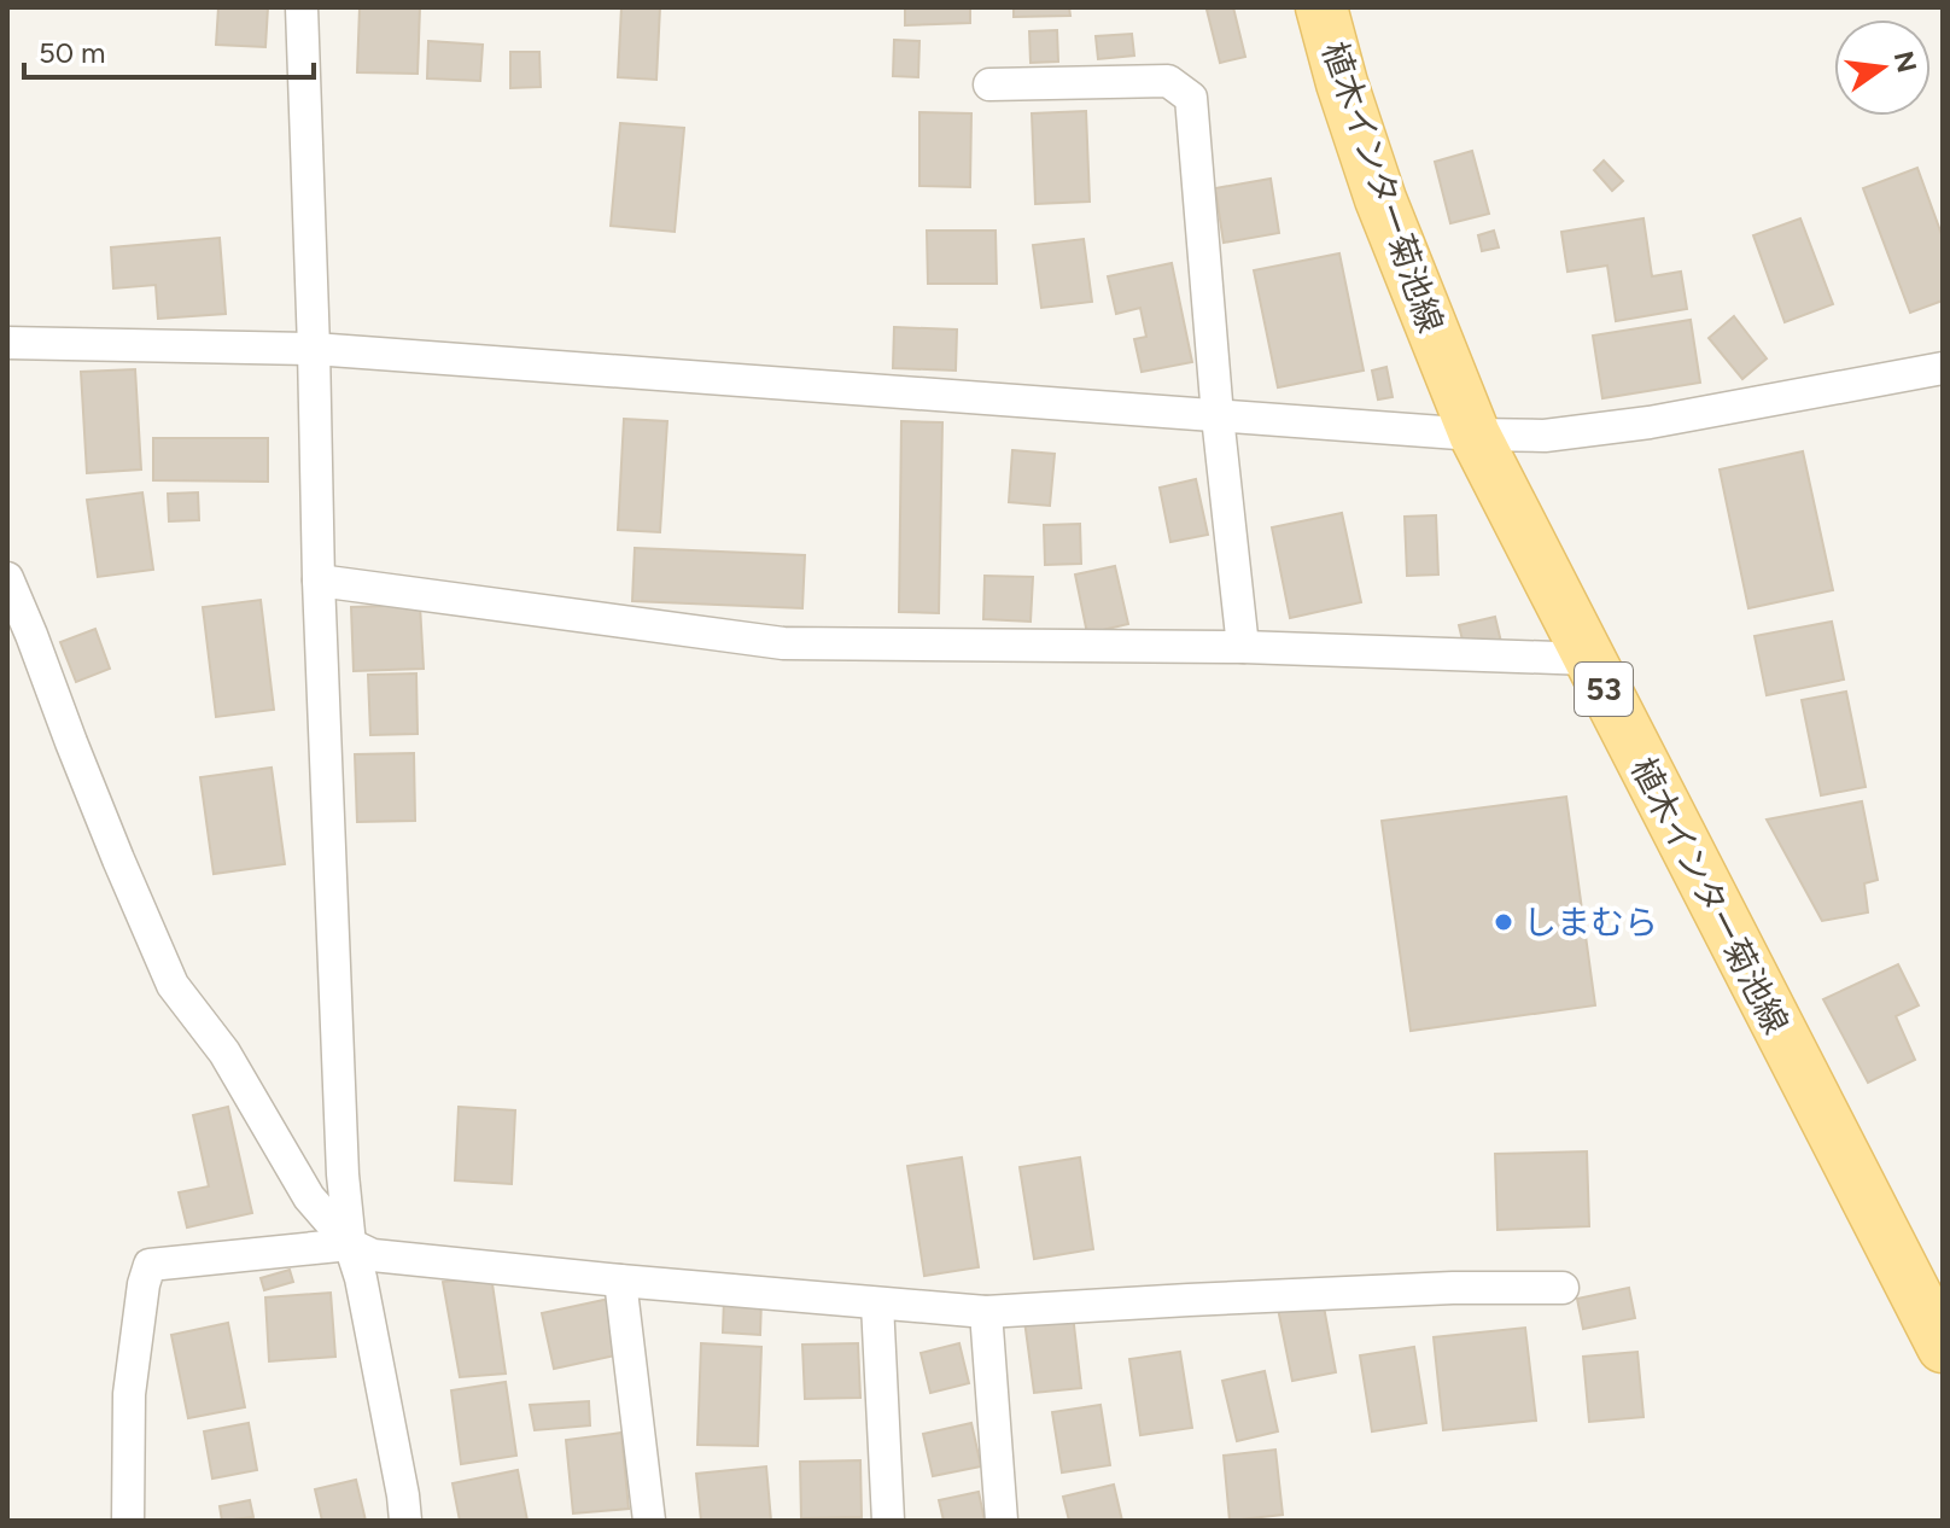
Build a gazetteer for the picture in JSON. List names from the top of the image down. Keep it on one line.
{"streets":{"main road":["植木インター菊池線","53"]},"places":["しまむら"],"scale_bar":"50 m","north":"right"}
